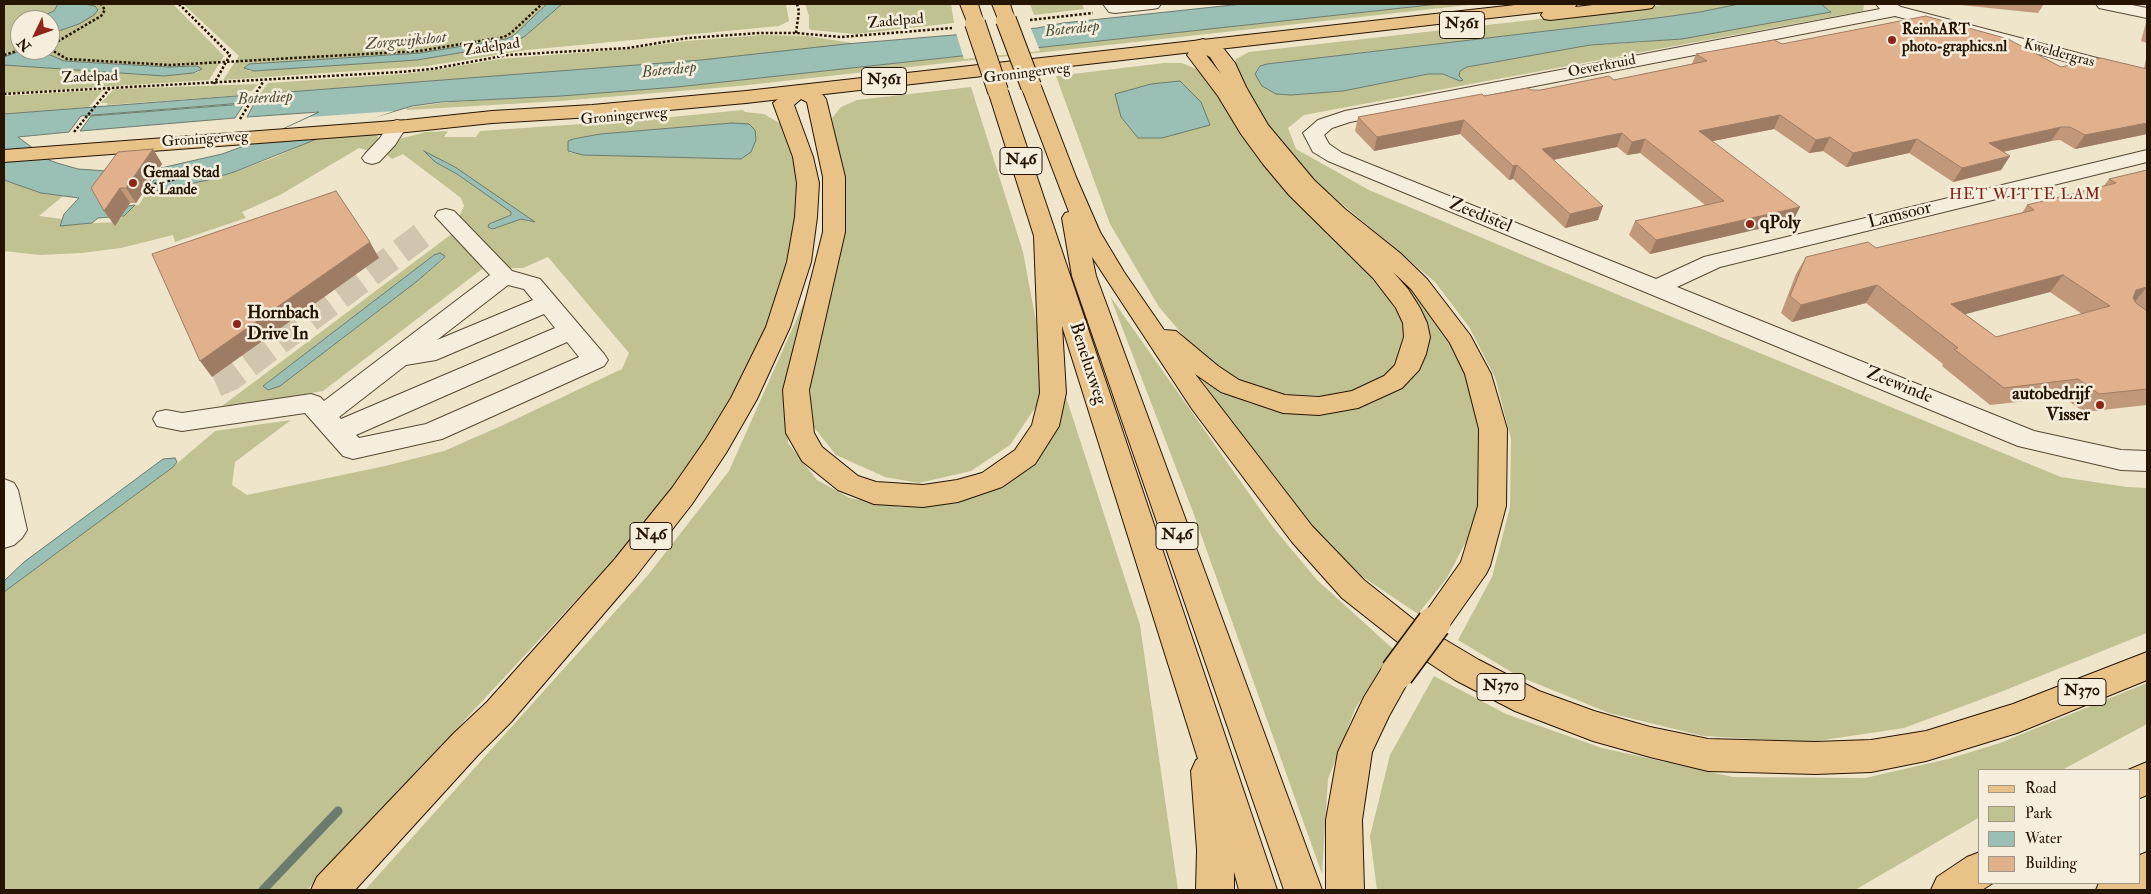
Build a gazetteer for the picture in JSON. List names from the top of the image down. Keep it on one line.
{"streets":{"main road":["N361","Groningerweg","N46","Beneluxweg","N370"],"street":["Kweldergras","Oeverkruid","Zeedistel","Lamsoor","Zeewinde"],"path":["Zadelpad"]},"crossings":[["Kweldergras","Oeverkruid"],["Oeverkruid","Zeedistel"],["Groningerweg","N46"],["N46","Beneluxweg"],["N46","N370"],["Zeedistel","Lamsoor"],["Zeedistel","Zeewinde"],["Lamsoor","Zeewinde"]],"districts":["HET WITTE LAM"],"water":["Boterdiep","Zorgwijksloot"],"places":["ReinhART photo-graphics.nl","Gemaal Stad & Lande","qPoly","Hornbach Drive In","autobedrijf Visser"],"legend":["Road","Park","Water","Building"],"north":"bottom left"}
